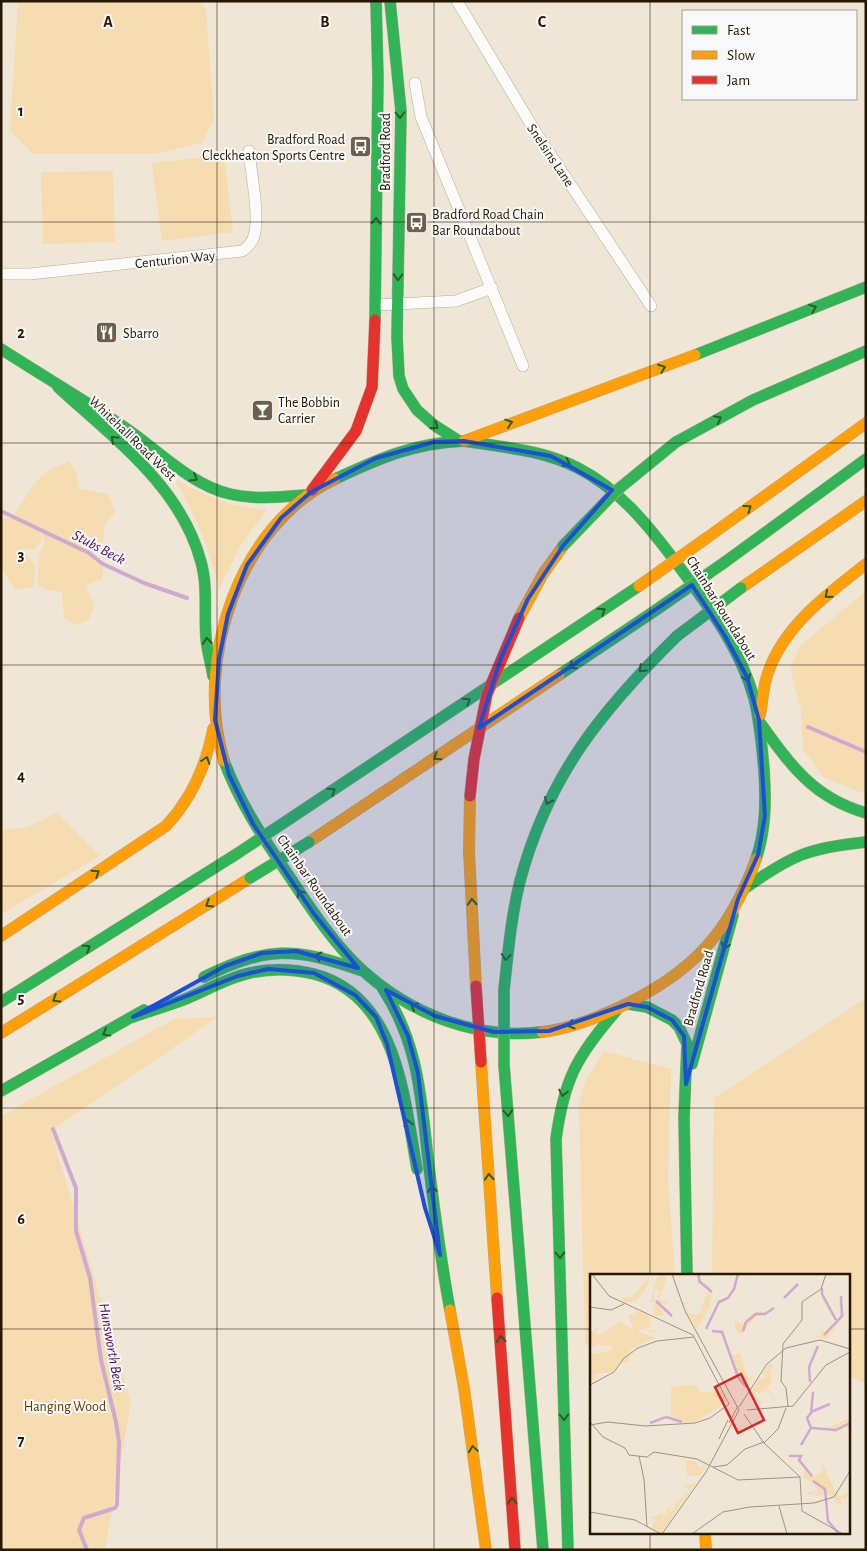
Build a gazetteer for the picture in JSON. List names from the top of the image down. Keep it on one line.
{"streets":{"main road":["Bradford Road","Whitehall Road West","Chainbar Roundabout"],"street":["Snelsins Lane","Centurion Way"]},"crossings":[["Bradford Road","Whitehall Road West"],["Bradford Road","Chainbar Roundabout"],["Whitehall Road West","Chainbar Roundabout"]],"water":["Stubs Beck","Hunsworth Beck"],"parks":["Hanging Wood"],"places":{"bus stop":["Bradford Road Cleckheaton Sports Centre","Bradford Road Chain Bar Roundabout"],"restaurant":["Sbarro"],"bar":["The Bobbin Carrier"]},"legend":["Fast","Slow","Jam"],"grid":{"columns":["A","B","C"],"rows":["1","2","3","4","5","6","7"]}}
